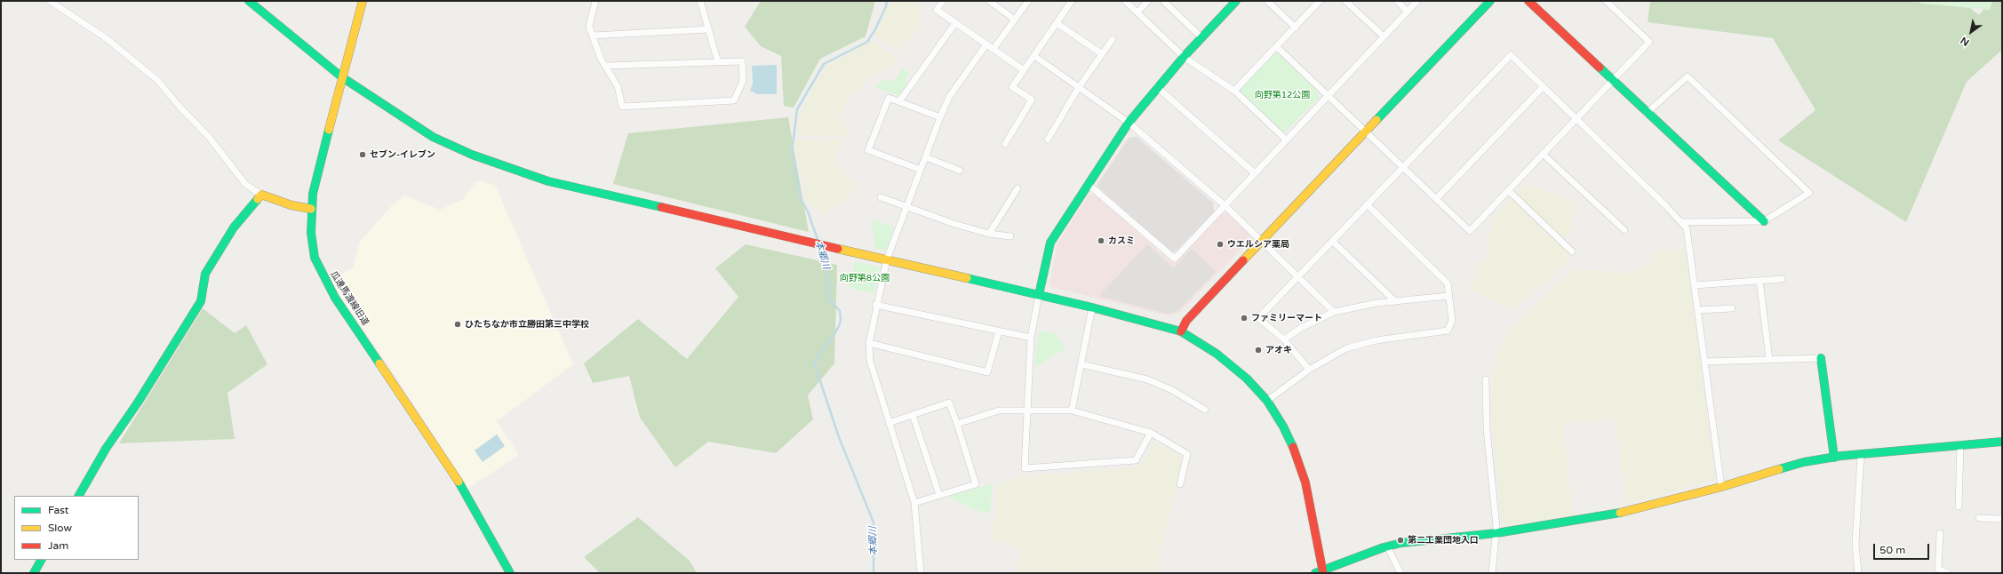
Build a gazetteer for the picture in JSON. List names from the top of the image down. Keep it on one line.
{"streets":{"street":["瓜連馬渡線旧道"]},"water":["本郷川"],"parks":["向野第12公園","向野第8公園"],"places":["セブン-イレブン","カスミ","ウエルシア薬局","ファミリーマート","ひたちなか市立勝田第三中学校","アオキ","第二工業団地入口"],"legend":["Fast","Slow","Jam"],"scale_bar":"50 m","north":"bottom left"}
